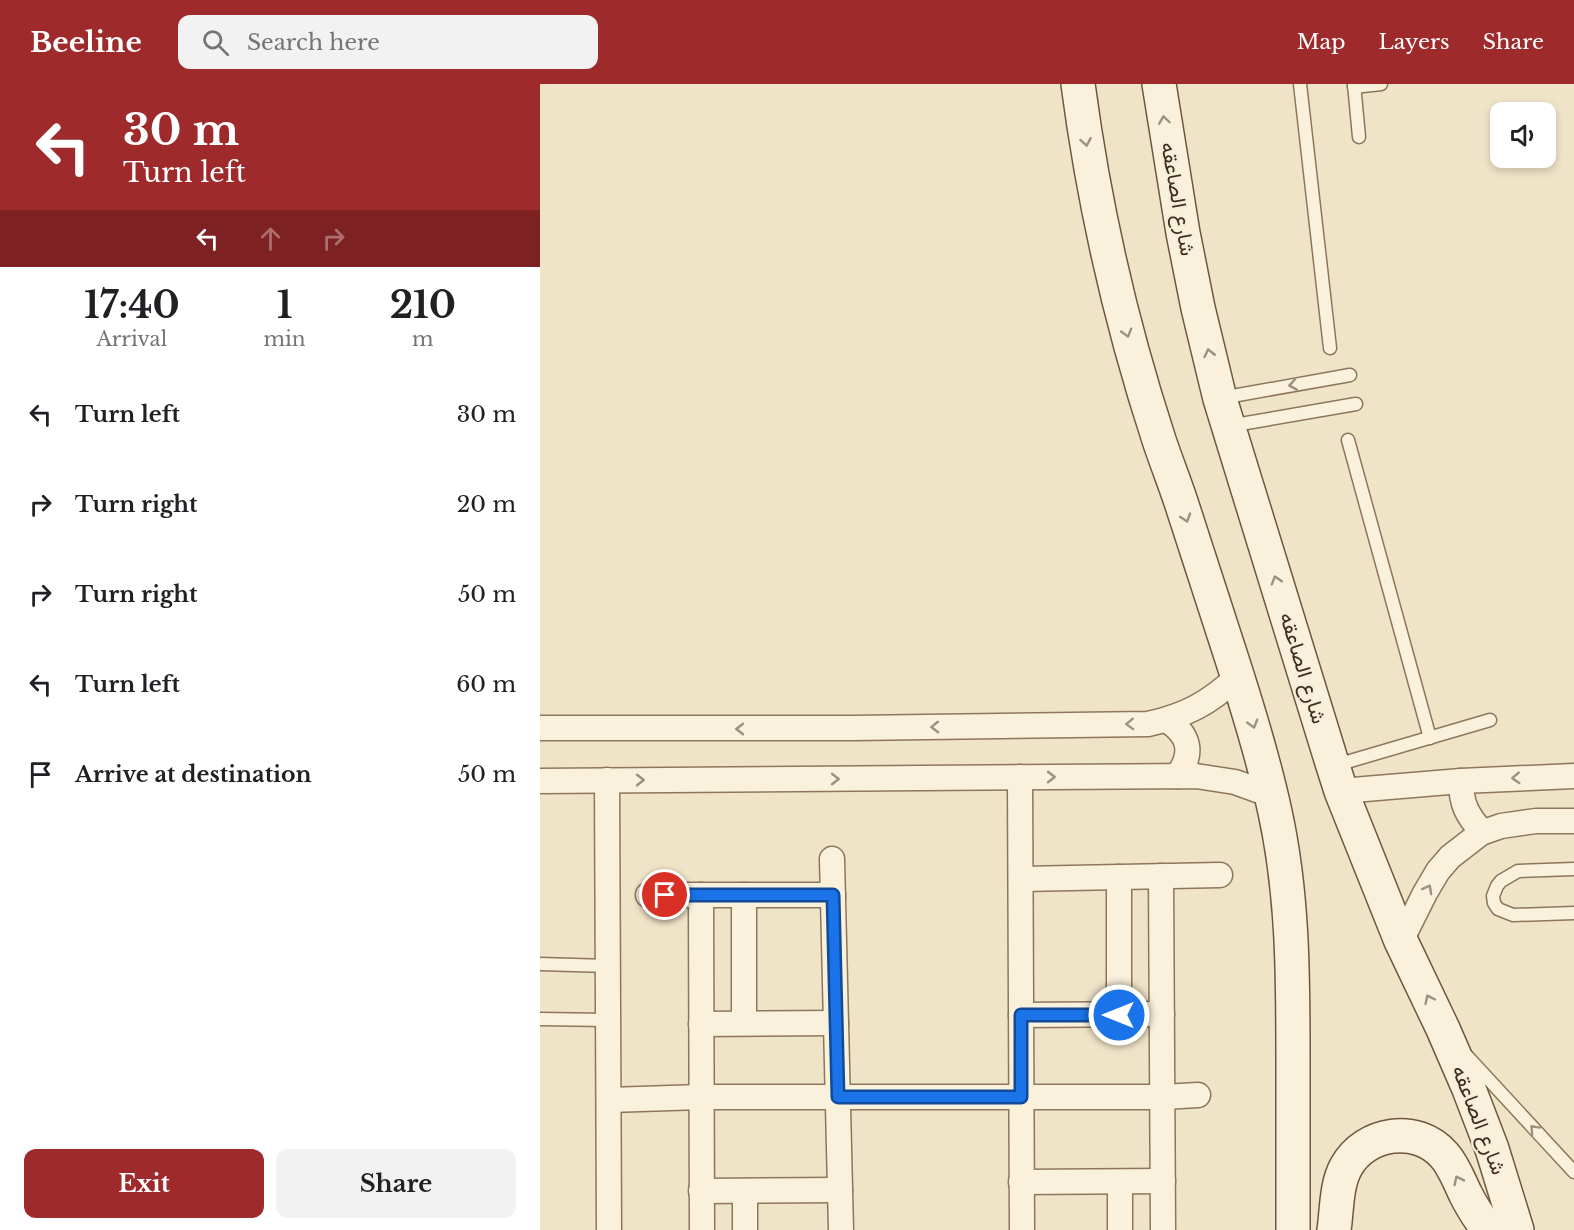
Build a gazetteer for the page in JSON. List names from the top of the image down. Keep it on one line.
{"streets":{"street":["شارع الصاعقه"]},"page":{"header":"Beeline","search":"Search here","nav":["Map","Layers","Share"],"turn":["30 m","Turn left"],"eta":["17:40","Arrival","1","min","210","m"],"list":[{"name":"Turn left","value":"30 m"},{"name":"Turn right","value":"20 m"},{"name":"Turn right","value":"50 m"},{"name":"Turn left","value":"60 m"},{"name":"Arrive at destination","value":"50 m"}],"buttons":["Exit","Share"]}}
